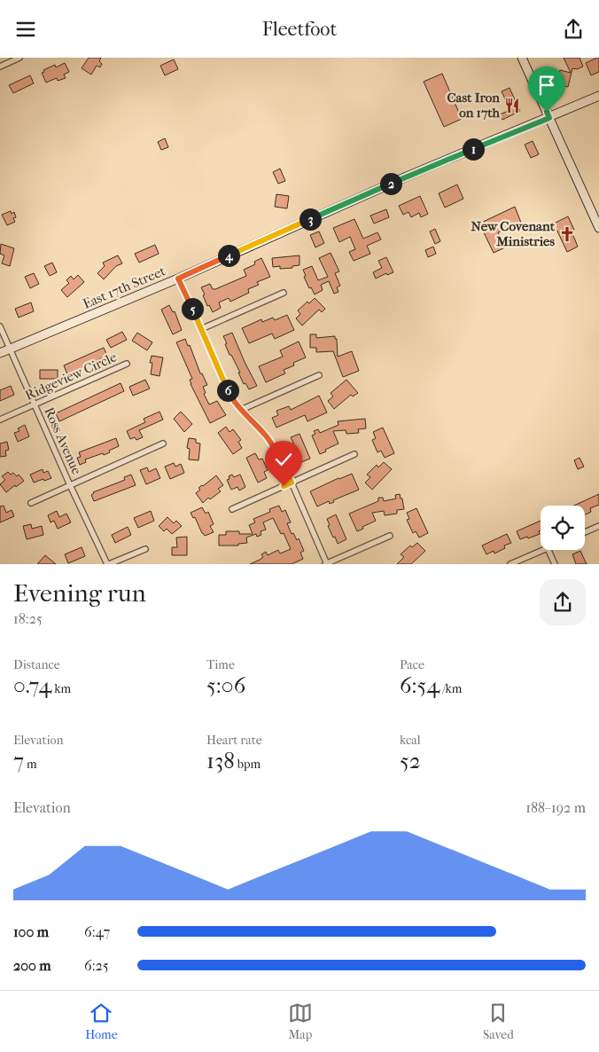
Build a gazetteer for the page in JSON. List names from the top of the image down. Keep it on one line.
{"streets":{"main road":["East 17th Street"],"street":["Ridgeview Circle","Ross Avenue"]},"crossings":[["East 17th Street","Ross Avenue"],["Ridgeview Circle","Ross Avenue"]],"places":{"restaurant":["Cast Iron on 17th"],"church":["New Covenant Ministries"]},"page":{"header":"Fleetfoot","pins":["1","2","3","4","5","6"],"heading":["Evening run","18:25"],"stats":[["Distance","0.74 km"],["Time","5:06"],["Pace","6:54 /km"],["Elevation","7 m"],["Heart rate","138 bpm"],["kcal","52"]],"chart":["Elevation","188–192 m"],"list":[{"name":"100 m","note":"6:47"},{"name":"200 m","note":"6:25"}],"tabs":["Home","Map","Saved"]}}
